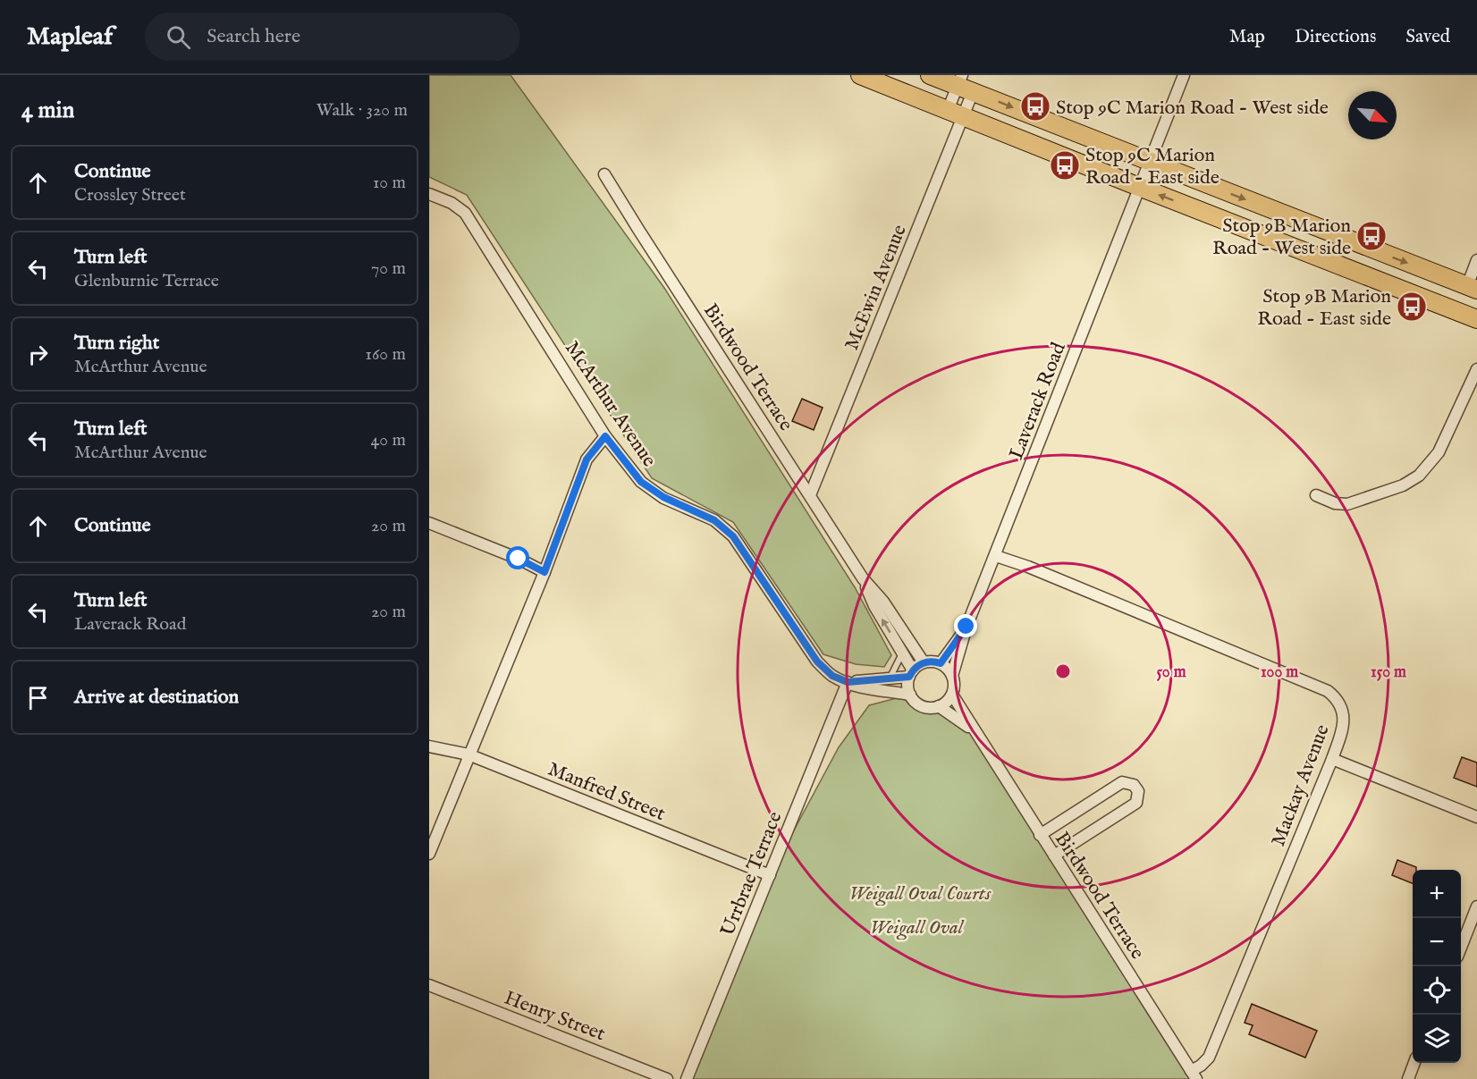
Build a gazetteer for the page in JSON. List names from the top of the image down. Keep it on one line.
{"streets":{"street":["McEwin Avenue","Birdwood Terrace","Laverack Road","McArthur Avenue","Mackay Avenue","Manfred Street","Urrbrae Terrace","Henry Street"]},"crossings":[["McEwin Avenue","Birdwood Terrace"],["Birdwood Terrace","Laverack Road"],["Birdwood Terrace","McArthur Avenue"],["Birdwood Terrace","Mackay Avenue"],["Laverack Road","McArthur Avenue"],["Laverack Road","Mackay Avenue"],["McArthur Avenue","Urrbrae Terrace"],["Manfred Street","Urrbrae Terrace"]],"parks":["Weigall Oval Courts","Weigall Oval"],"places":{"bus stop":["Stop 9C Marion Road - West side","Stop 9C Marion Road - East side","Stop 9B Marion Road - West side","Stop 9B Marion Road - East side"]},"north":"bottom right","page":{"header":"Mapleaf","search":"Search here","nav":["Map","Directions","Saved"],"heading":["4 min","Walk · 320 m"],"list":[["Continue","Crossley Street","10 m"],["Turn left","Glenburnie Terrace","70 m"],["Turn right","McArthur Avenue","160 m"],["Turn left","McArthur Avenue","40 m"],["Continue","20 m"],["Turn left","Laverack Road","20 m"],"Arrive at destination"],"map_buttons":["+","−"]},"rings":["50 m","100 m","150 m"]}
